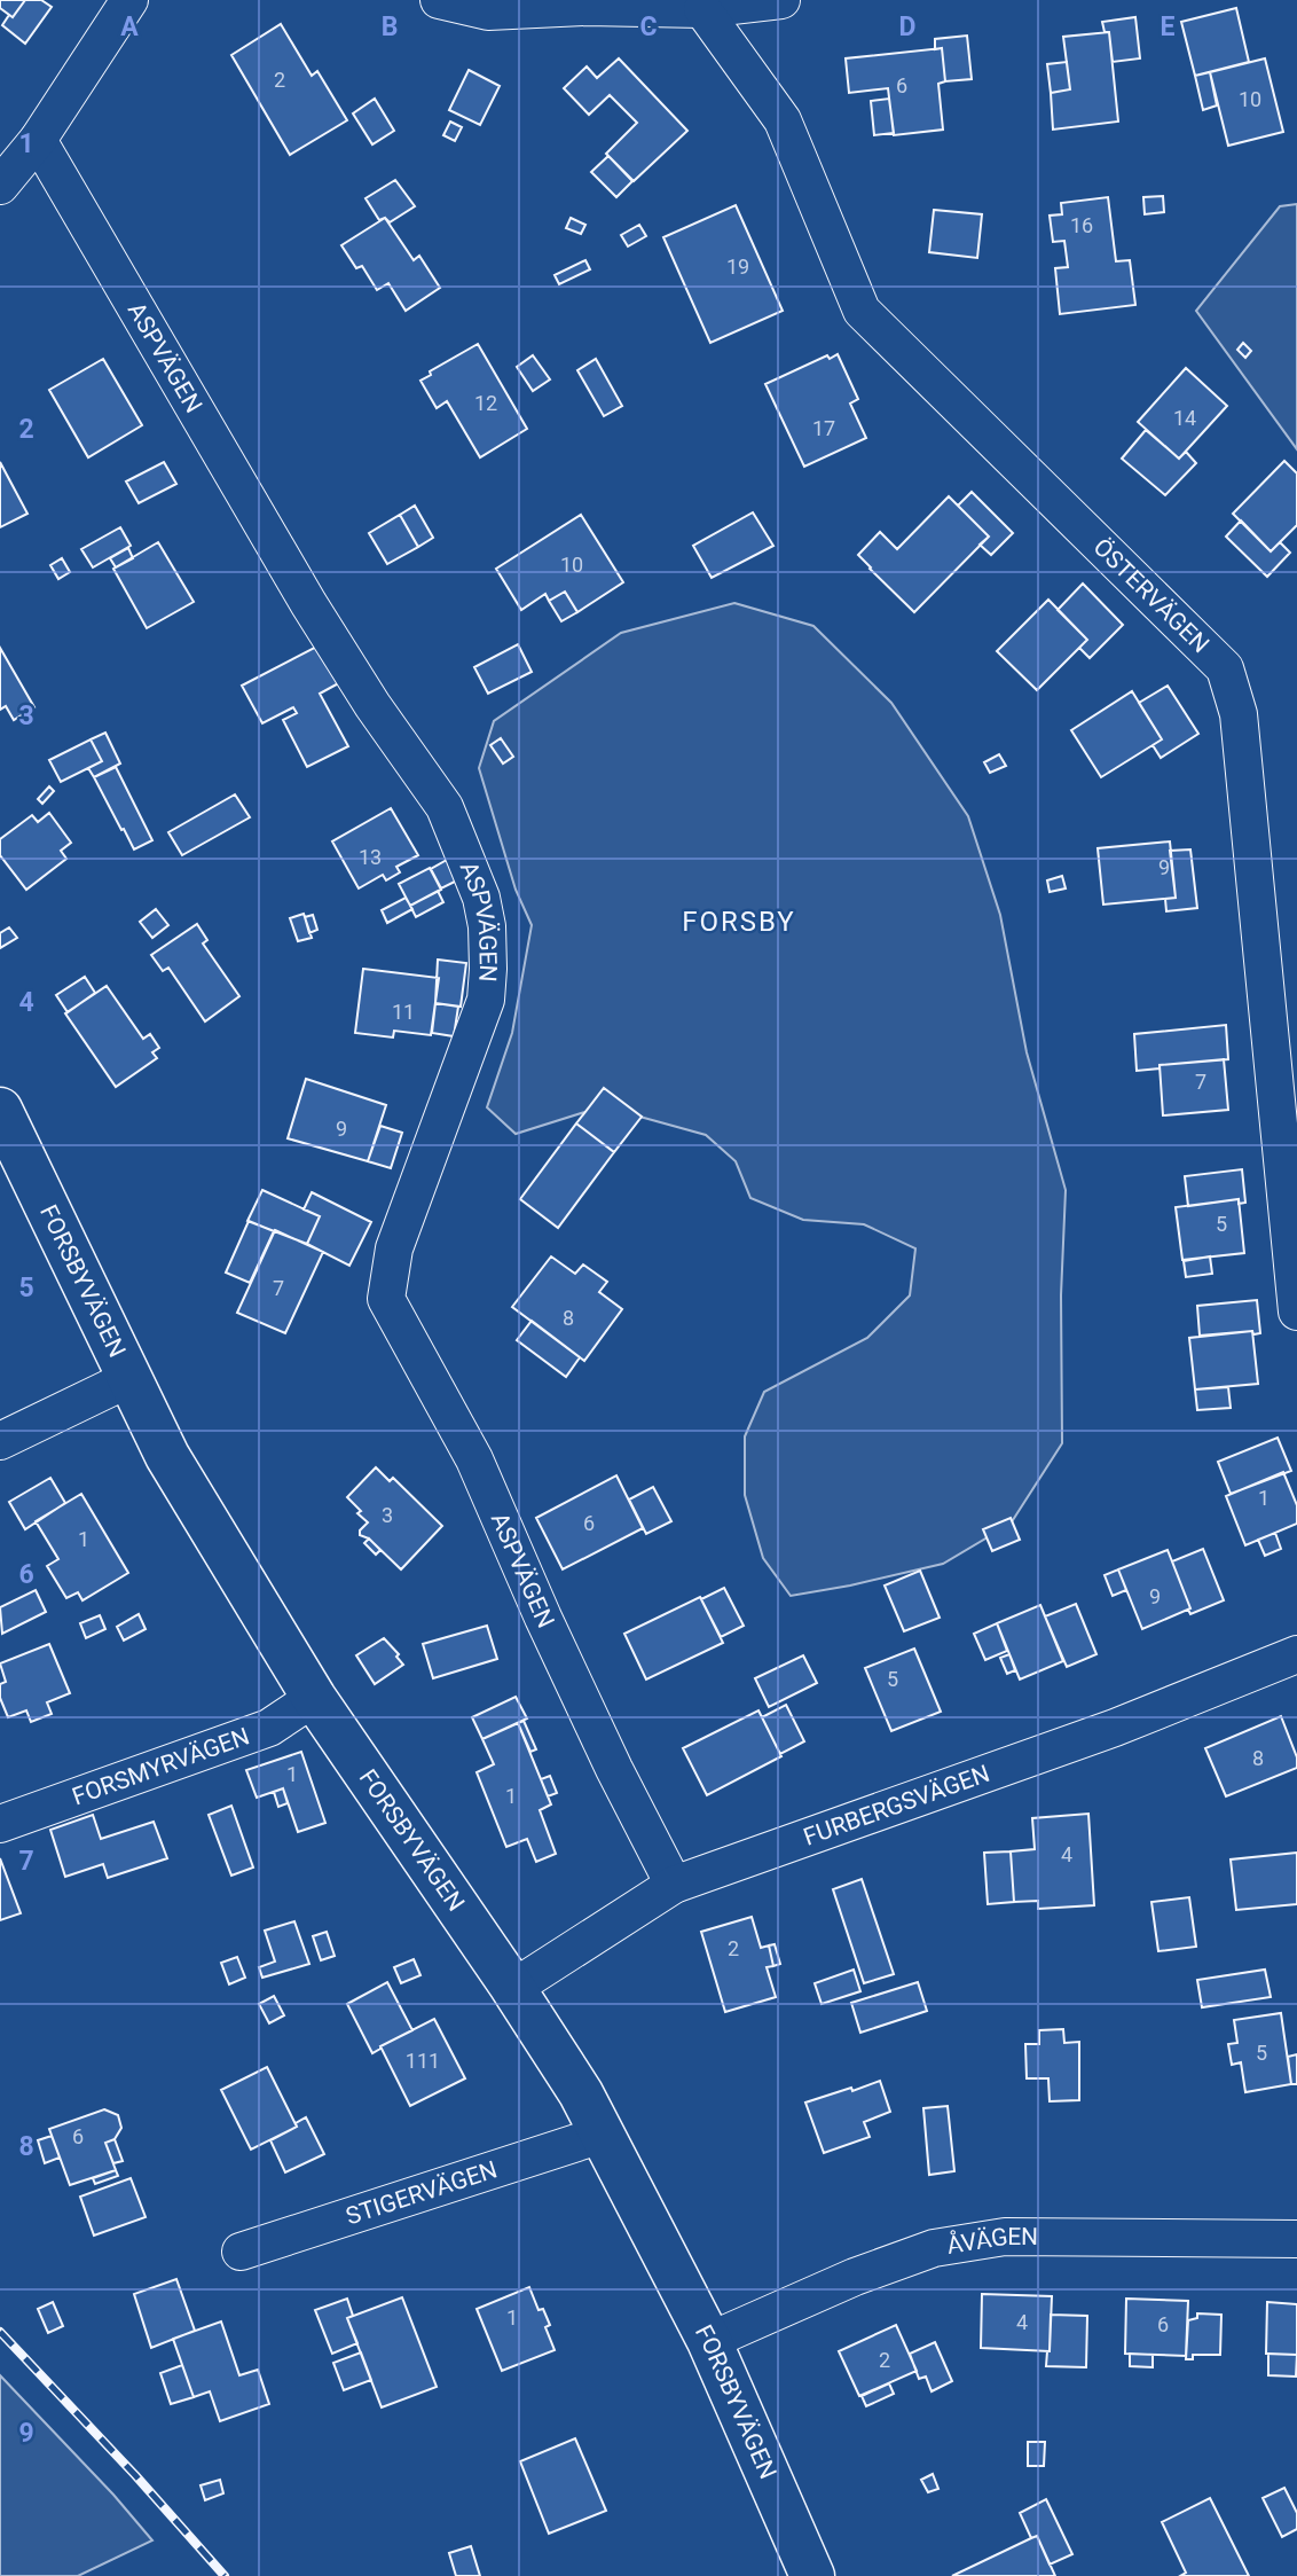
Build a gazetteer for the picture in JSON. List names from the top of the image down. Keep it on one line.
{"streets":{"street":["ASPVÄGEN","ÖSTERVÄGEN","FORSBYVÄGEN","FORSMYRVÄGEN","FURBERGSVÄGEN","STIGERVÄGEN","ÅVÄGEN"]},"crossings":[["ASPVÄGEN","FURBERGSVÄGEN"],["FORSBYVÄGEN","FORSMYRVÄGEN"],["FORSBYVÄGEN","FURBERGSVÄGEN"],["FORSBYVÄGEN","STIGERVÄGEN"],["FORSBYVÄGEN","ÅVÄGEN"]],"districts":["FORSBY"],"house_numbers":["2","6","10","16","19","12","14","17","10","13","9","11","7","9","5","7","8","1","3","6","1","9","5","8","1","1","4","2","5","111","6","1","4","6","2"],"grid":{"columns":["A","B","C","D","E"],"rows":["1","2","3","4","5","6","7","8","9"]}}
